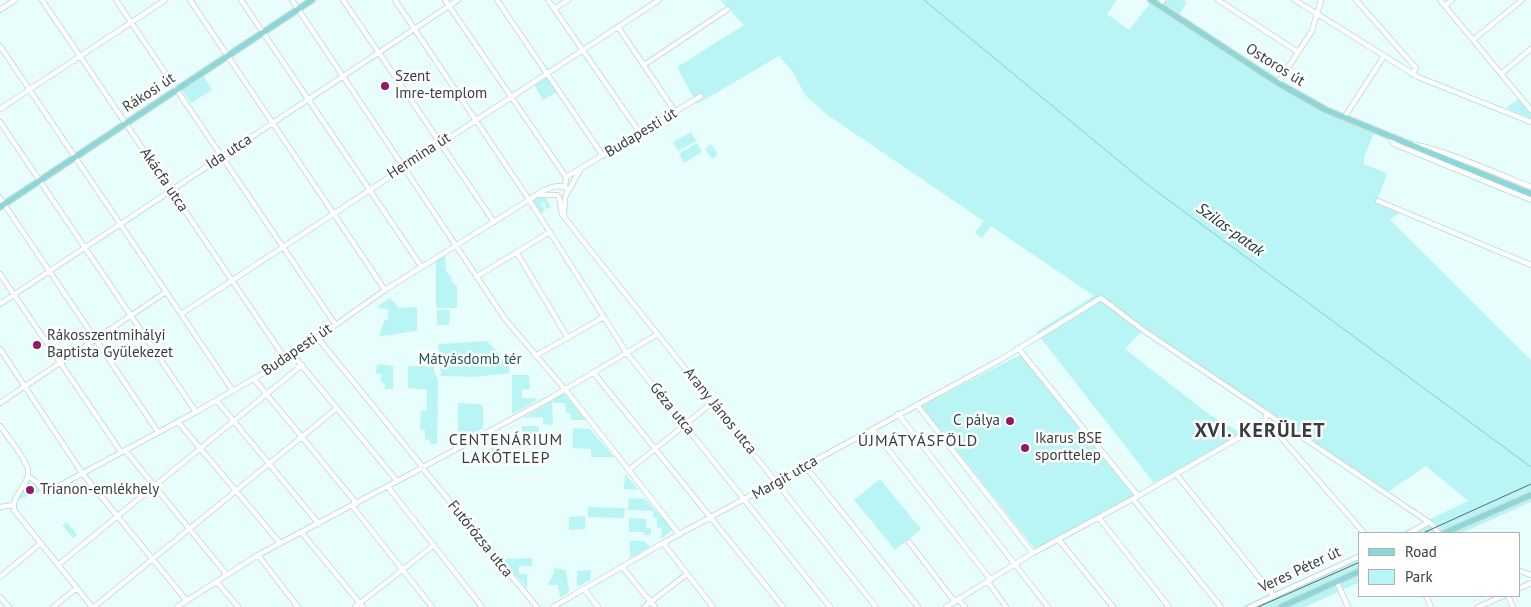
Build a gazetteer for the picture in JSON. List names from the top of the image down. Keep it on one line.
{"streets":{"main road":["Ostoros út","Rákosi út","Veres Péter út"],"street":["Budapesti út","Ida utca","Hermina út","Akácfa utca","Géza utca","Arany János utca","Margit utca","Futórózsa utca"]},"crossings":[["Rákosi út","Akácfa utca"],["Budapesti út","Akácfa utca"],["Budapesti út","Géza utca"],["Budapesti út","Arany János utca"],["Budapesti út","Futórózsa utca"],["Ida utca","Akácfa utca"],["Ida utca","Géza utca"],["Hermina út","Akácfa utca"],["Hermina út","Géza utca"],["Géza utca","Margit utca"],["Arany János utca","Margit utca"]],"districts":["XVI. KERÜLET","CENTENÁRIUM LAKÓTELEP","ÚJMÁTYÁSFÖLD"],"water":["Szilas-patak"],"parks":["Mátyásdomb tér"],"places":["Szent Imre-templom","Rákosszentmihályi Baptista Gyülekezet","C pálya","Ikarus BSE sporttelep","Trianon-emlékhely"],"legend":["Road","Park"]}
